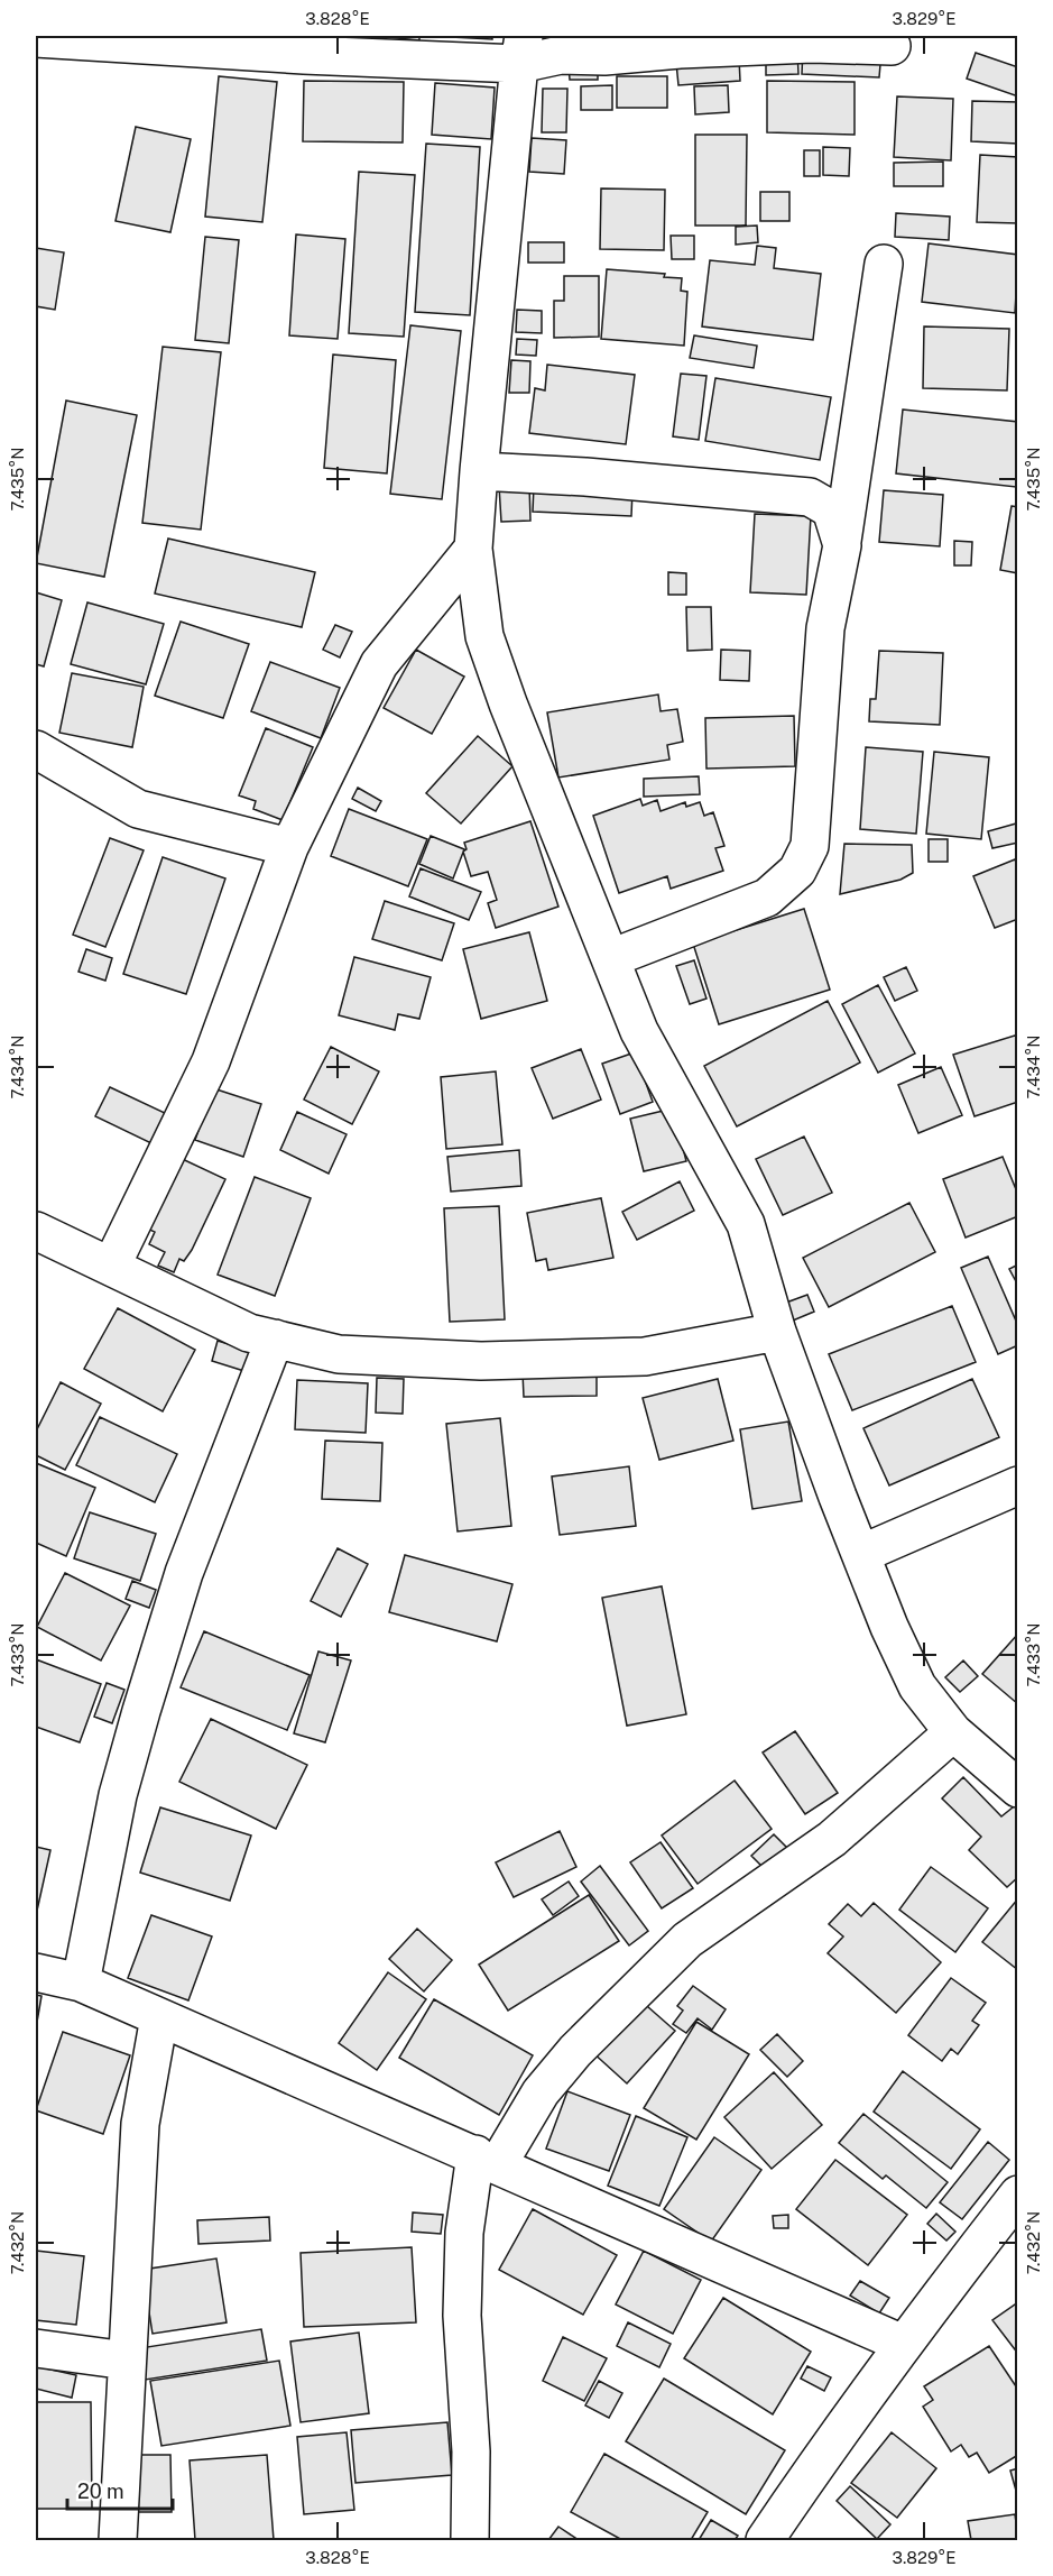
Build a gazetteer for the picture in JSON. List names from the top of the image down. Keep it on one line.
{"scale_bar":"20 m","coordinates":["3.828°E","3.829°E","7.435°N","7.434°N","7.433°N","7.432°N"]}
